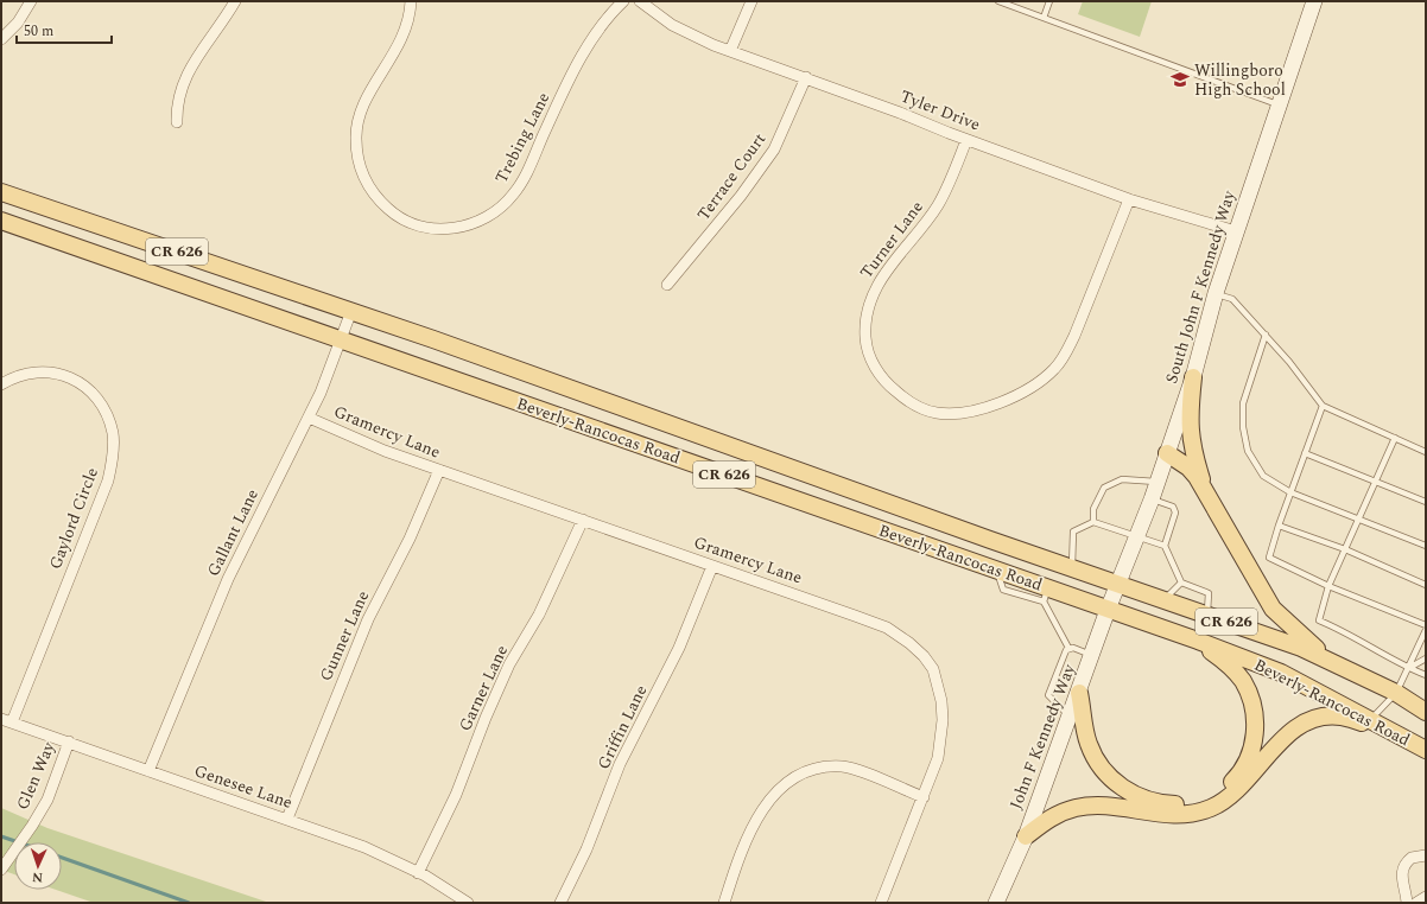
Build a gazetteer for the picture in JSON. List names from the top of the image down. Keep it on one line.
{"streets":{"main road":["CR 626","Beverly-Rancocas Road"],"street":["Tyler Drive","Trebing Lane","Terrace Court","Turner Lane","South John F Kennedy Way","Gramercy Lane","Gaylord Circle","Gallant Lane","Gunner Lane","Garner Lane","Griffin Lane","John F Kennedy Way","Glen Way","Genesee Lane"]},"crossings":[["Tyler Drive","Terrace Court"],["Tyler Drive","Turner Lane"],["Tyler Drive","South John F Kennedy Way"],["South John F Kennedy Way","Beverly-Rancocas Road"],["South John F Kennedy Way","John F Kennedy Way"],["Beverly-Rancocas Road","Gallant Lane"],["Beverly-Rancocas Road","John F Kennedy Way"],["Gramercy Lane","Gallant Lane"],["Gramercy Lane","Gunner Lane"],["Gramercy Lane","Garner Lane"],["Gramercy Lane","Griffin Lane"],["Gaylord Circle","Genesee Lane"],["Gallant Lane","Genesee Lane"],["Gunner Lane","Genesee Lane"],["Garner Lane","Genesee Lane"],["Glen Way","Genesee Lane"]],"places":{"school or university":["Willingboro High School"]},"scale_bar":"50 m","north":"bottom"}
